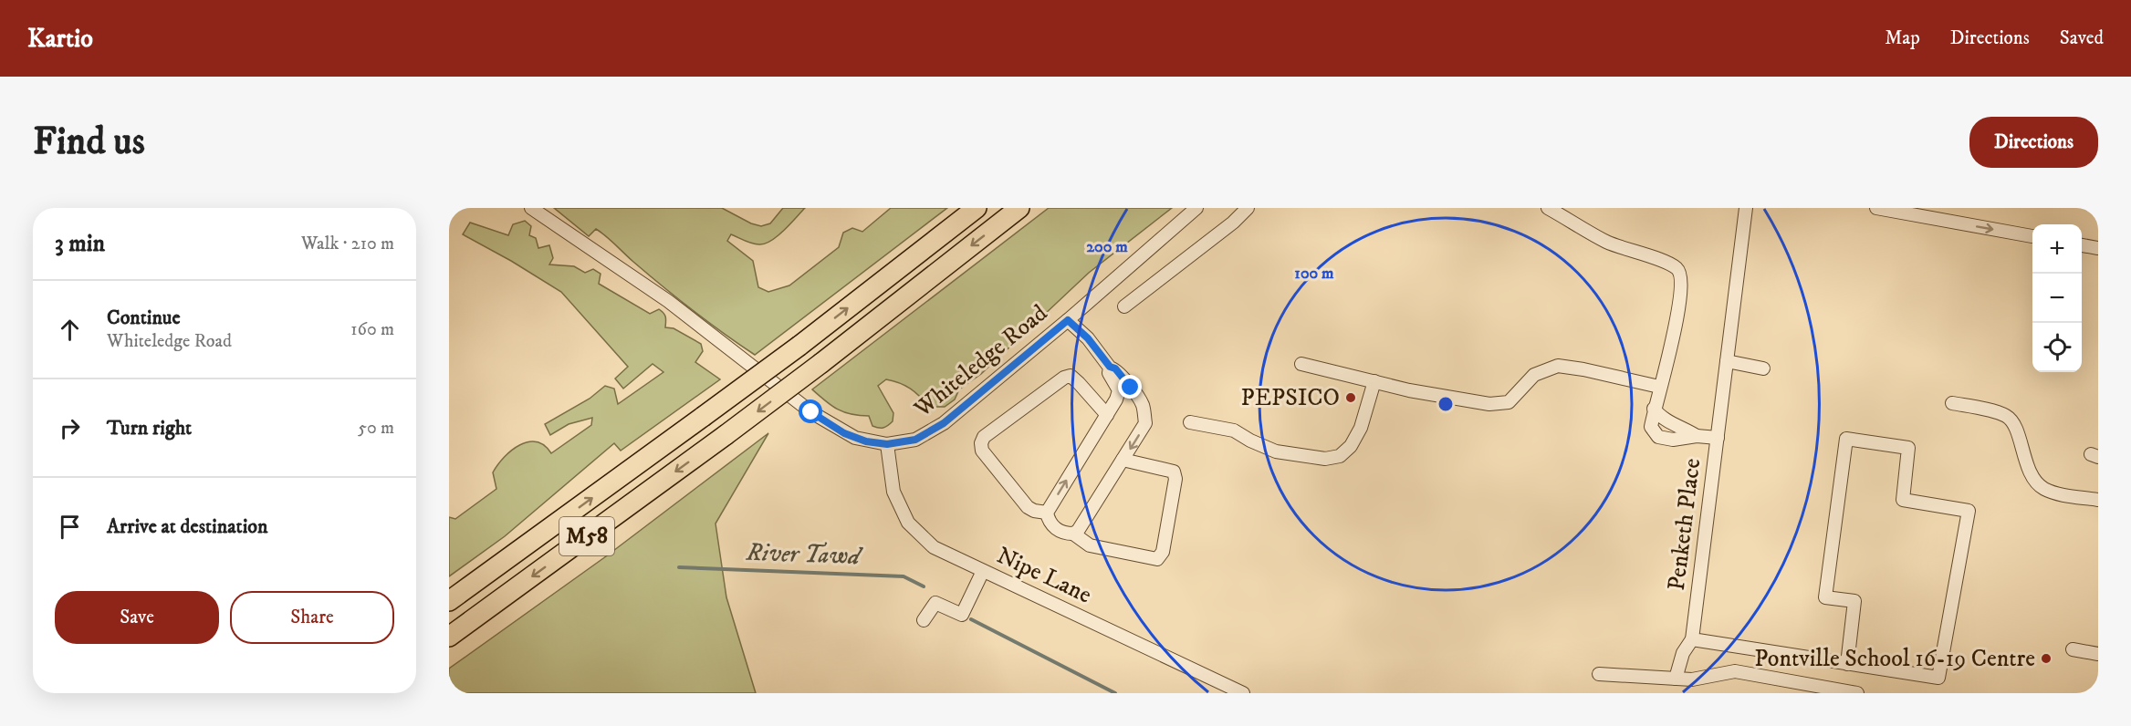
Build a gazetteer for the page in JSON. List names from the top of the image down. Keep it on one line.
{"streets":{"highway":["M58"],"street":["Whiteledge Road","Penketh Place","Nipe Lane"]},"crossings":[["Whiteledge Road","Nipe Lane"]],"water":["River Tawd"],"places":["PEPSICO","Pontville School 16-19 Centre"],"page":{"header":"Kartio","nav":["Map","Directions","Saved"],"buttons":["Directions",["Save","Share"]],"title":"Find us","heading":["3 min","Walk · 210 m"],"map_buttons":["+","−"],"list":[["Continue","Whiteledge Road","160 m"],["Turn right","50 m"],"Arrive at destination"]},"rings":["200 m","100 m"]}
